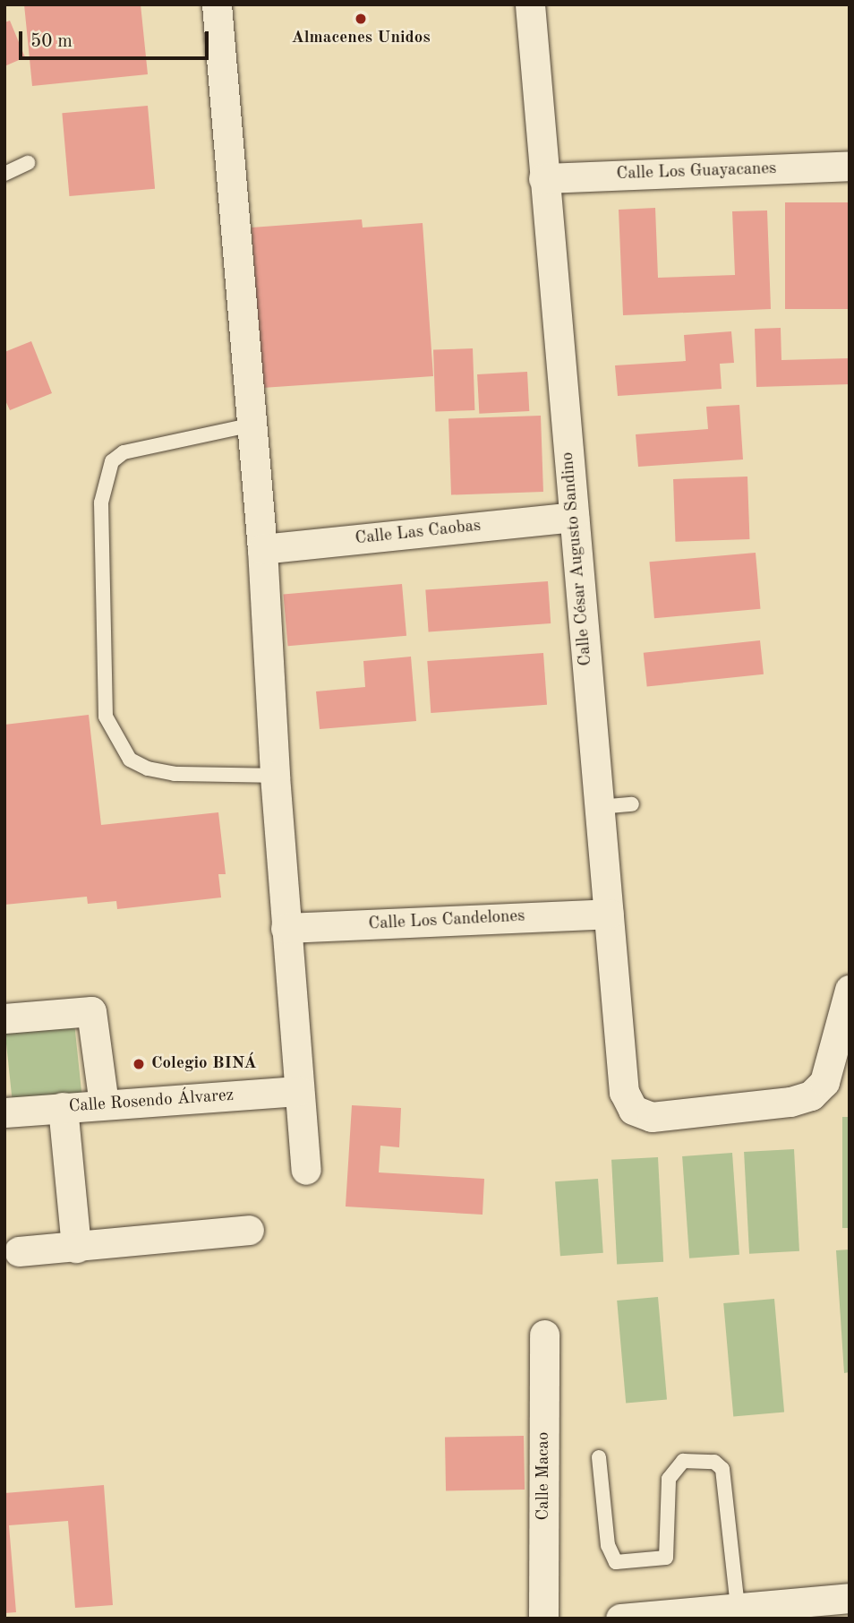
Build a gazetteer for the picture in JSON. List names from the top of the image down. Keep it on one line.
{"streets":{"street":["Calle Los Guayacanes","Calle Las Caobas","Calle César Augusto Sandino","Calle Los Candelones","Calle Rosendo Álvarez","Calle Macao"]},"crossings":[["Calle Los Guayacanes","Calle César Augusto Sandino"],["Calle Las Caobas","Calle César Augusto Sandino"],["Calle César Augusto Sandino","Calle Los Candelones"]],"places":["Almacenes Unidos","Colegio BINÁ"],"scale_bar":"50 m"}
